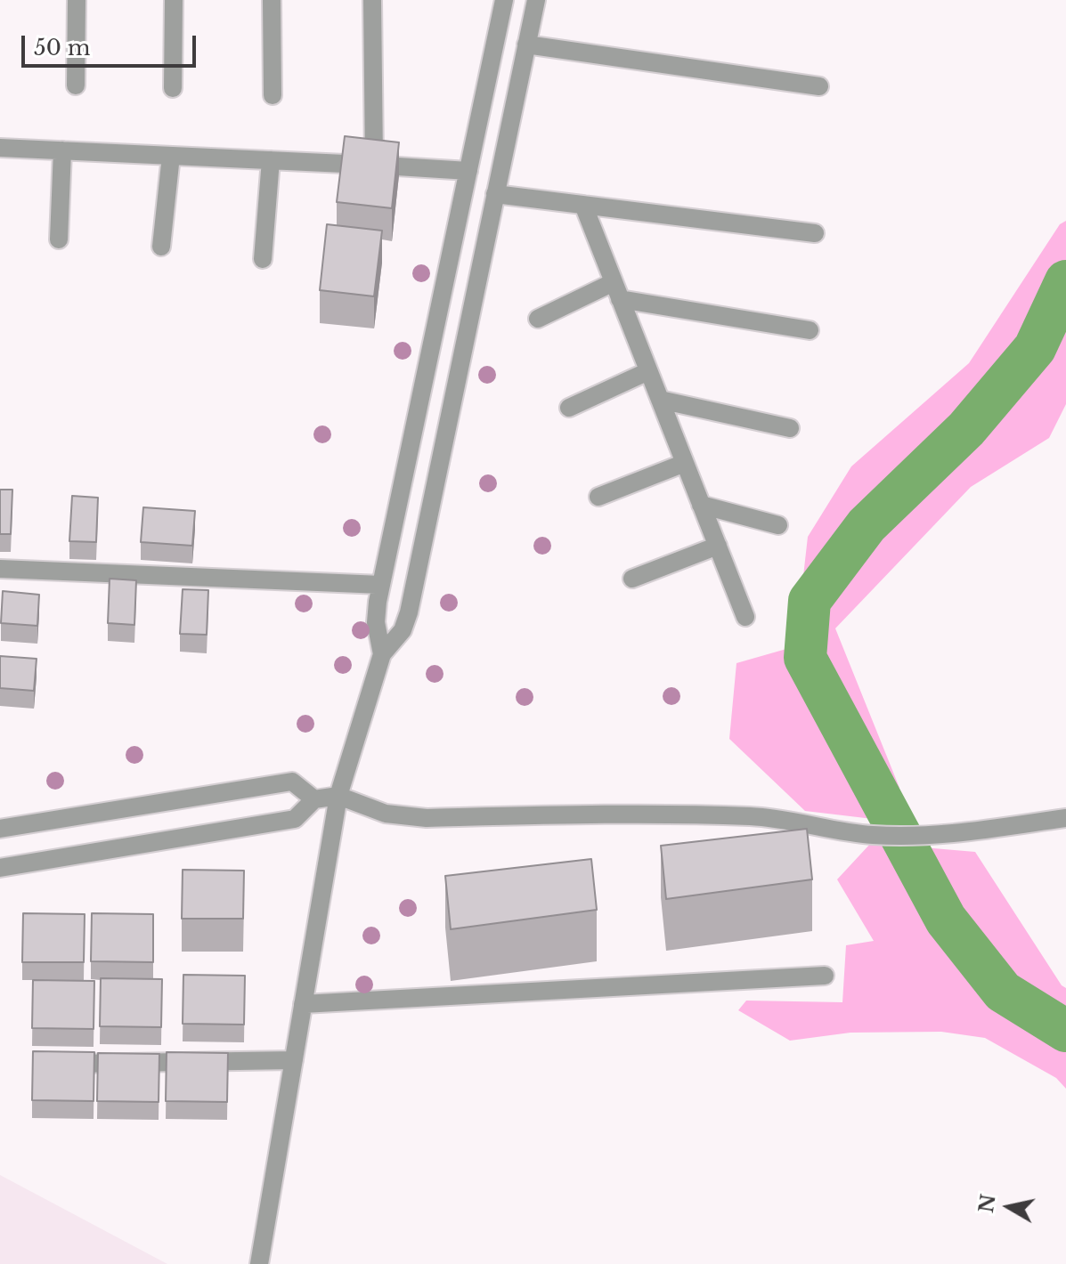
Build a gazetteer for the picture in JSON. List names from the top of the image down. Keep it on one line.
{"scale_bar":"50 m","north":"left"}
